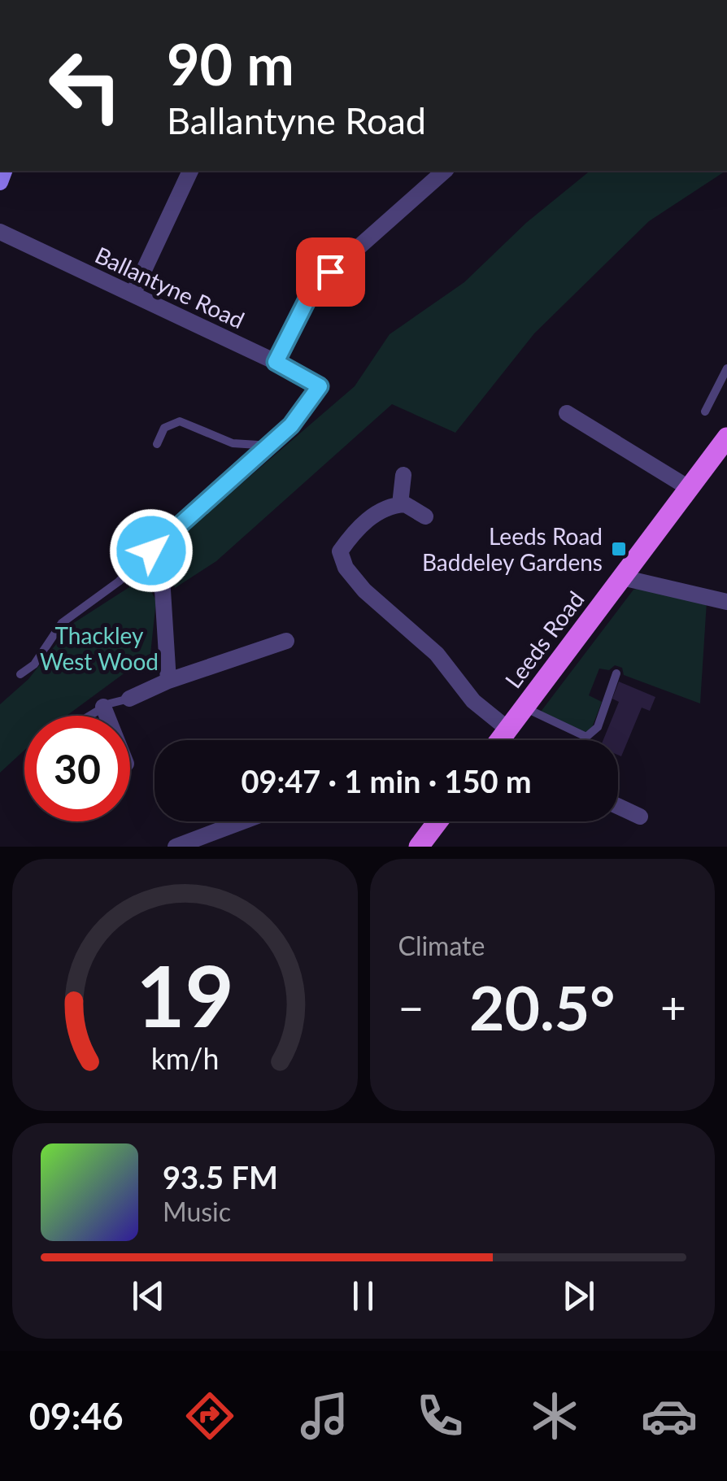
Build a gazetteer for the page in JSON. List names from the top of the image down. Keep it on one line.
{"streets":{"main road":["Leeds Road"],"street":["Ballantyne Road"]},"parks":["Thackley West Wood"],"places":{"transit":["Leeds Road Baddeley Gardens"]},"page":{"turn":["90 m","Ballantyne Road"],"limit":"30","trip":"09:47 · 1 min · 150 m","tile":"Climate","heat":["−","20.5°","+"],"song":["93.5 FM","Music"],"tabs":"09:46","gauge":["19","km/h"]}}
